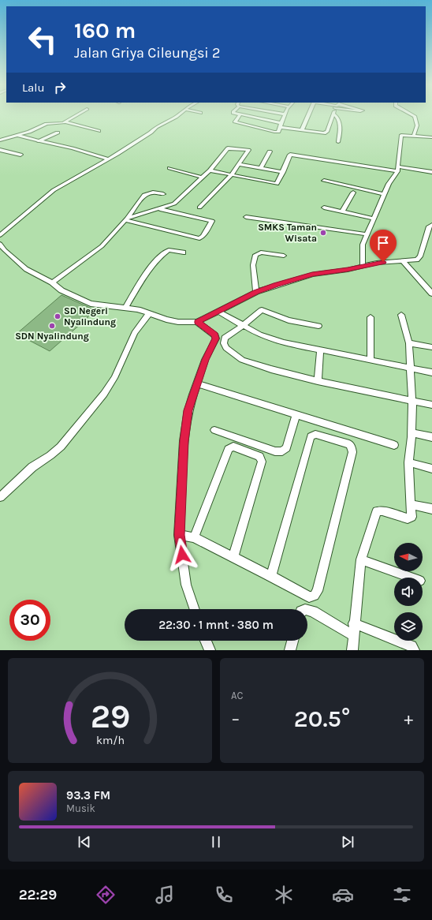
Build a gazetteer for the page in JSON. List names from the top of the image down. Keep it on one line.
{"places":["SMKS Taman Wisata","SD Negeri Nyalindung","SDN Nyalindung"],"north":"left","page":{"turn":["160 m","Jalan Griya Cileungsi 2"],"then":"Lalu","limit":"30","trip":"22:30 · 1 mnt · 380 m","tile":"AC","heat":["−","20.5°","+"],"song":["93.3 FM","Musik"],"tabs":"22:29","gauge":["29","km/h"]}}
